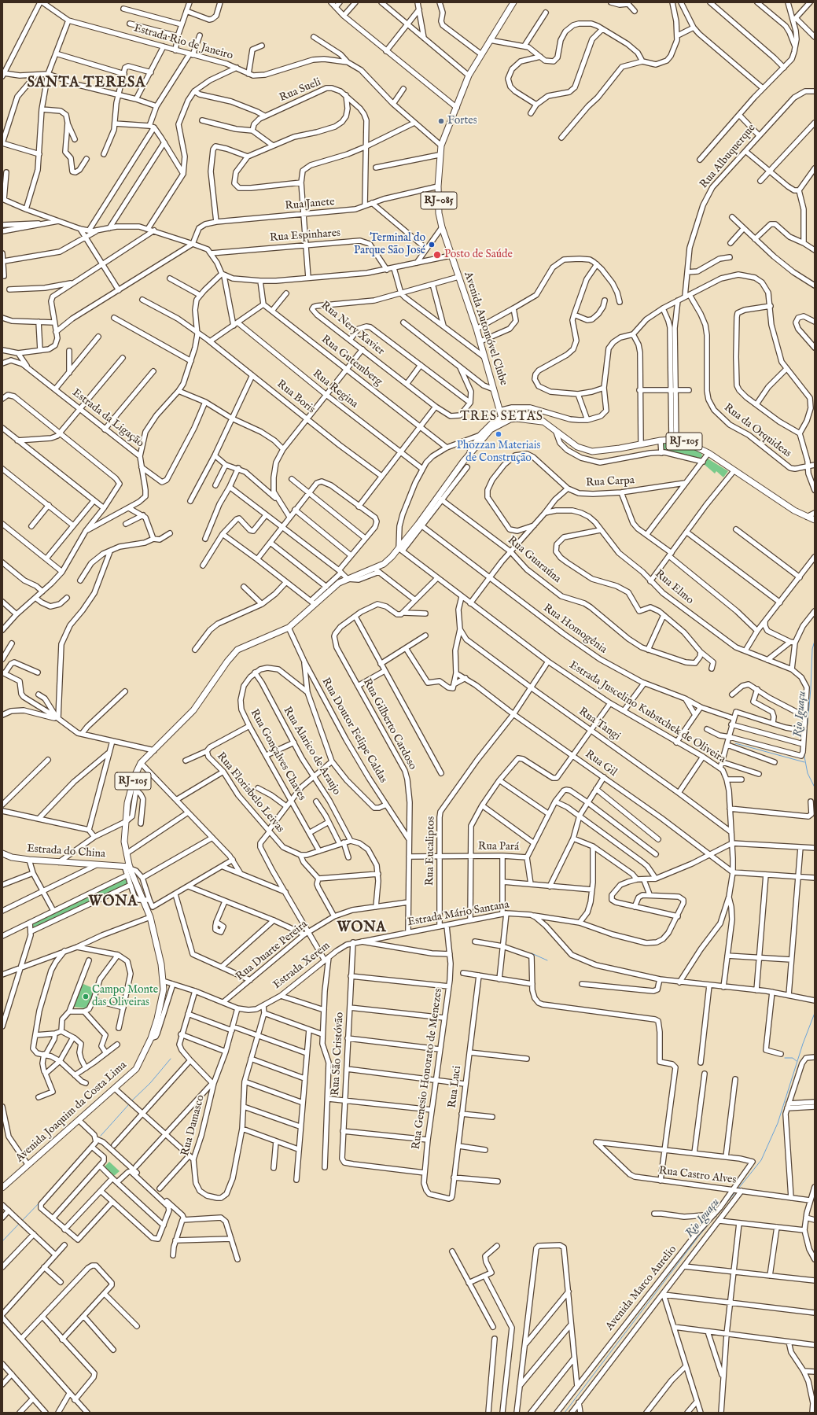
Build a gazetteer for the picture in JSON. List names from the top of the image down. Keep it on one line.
{"streets":{"main road":["RJ-085","Avenida Automóvel Clube","RJ-105","Estrada do China","Avenida Joaquim da Costa Lima"],"street":["Estrada Rio de Janeiro","Rua Sueli","Rua Albuquerque","Rua Janete","Rua Espinhares","Rua Nery Xavier","Rua Gutemberg","Rua Regina","Rua Boris","Estrada da Ligação","Rua da Orquideas","Rua Carpa","Rua Guaraúna","Rua Elmo","Rua Homogênia","Estrada Juscelino Kubstchek de Oliveira","Rua Gilberto Cardoso","Rua Tangi","Rua Doutor Felipe Caldas","Rua Alarico de Araujo","Rua Gonçalves Chaves","Rua Gil","Rua Florisbelo Leivas","Rua Pará","Rua Eucaliptos","Estrada Mário Santana","Rua Duarte Pereira","Estrada Xerem","Rua São Cristóvão","Rua Genesio Honorato de Menezes","Rua Luci","Rua Damasco","Rua Castro Alves","Avenida Marco Aurelio"]},"crossings":[["Estrada Rio de Janeiro","Avenida Automóvel Clube"],["Rua Sueli","Rua Janete"],["Rua Albuquerque","Rua da Orquideas"],["Rua Janete","Avenida Automóvel Clube"],["Rua Nery Xavier","Avenida Automóvel Clube"],["Rua Boris","Estrada da Ligação"],["Rua Carpa","Rua Elmo"],["Estrada Juscelino Kubstchek de Oliveira","Rua Tangi"],["Estrada Juscelino Kubstchek de Oliveira","Rua Gil"],["Estrada Juscelino Kubstchek de Oliveira","Rua Eucaliptos"],["Estrada Juscelino Kubstchek de Oliveira","Avenida Joaquim da Costa Lima"],["Rua Gilberto Cardoso","Rua Doutor Felipe Caldas"],["Rua Gilberto Cardoso","Rua Pará"],["Rua Gilberto Cardoso","Estrada Mário Santana"],["Rua Gilberto Cardoso","Rua Duarte Pereira"],["Rua Tangi","Rua Eucaliptos"],["Rua Doutor Felipe Caldas","Avenida Joaquim da Costa Lima"],["Rua Alarico de Araujo","Rua Gonçalves Chaves"],["Rua Gil","Rua Eucaliptos"],["Rua Pará","Rua Eucaliptos"],["Rua Eucaliptos","Estrada Mário Santana"],["Estrada do China","Avenida Joaquim da Costa Lima"],["Estrada Mário Santana","Estrada Xerem"],["Estrada Mário Santana","Rua São Cristóvão"],["Estrada Mário Santana","Rua Genesio Honorato de Menezes"],["Rua Duarte Pereira","Estrada Xerem"],["Estrada Xerem","Rua São Cristóvão"],["Estrada Xerem","Avenida Joaquim da Costa Lima"],["Estrada Xerem","Rua Damasco"],["Rua São Cristóvão","Rua Genesio Honorato de Menezes"],["Rua Genesio Honorato de Menezes","Rua Luci"],["Rua Castro Alves","Avenida Marco Aurelio"]],"districts":["SANTA TERESA","TRES SETAS","WONA","WONA"],"water":["Rio Iguaçu"],"places":["Fortes","Terminal do Parque São José","Posto de Saúde","Phozzan Materiais de Construção","Campo Monte das Oliveiras"]}
